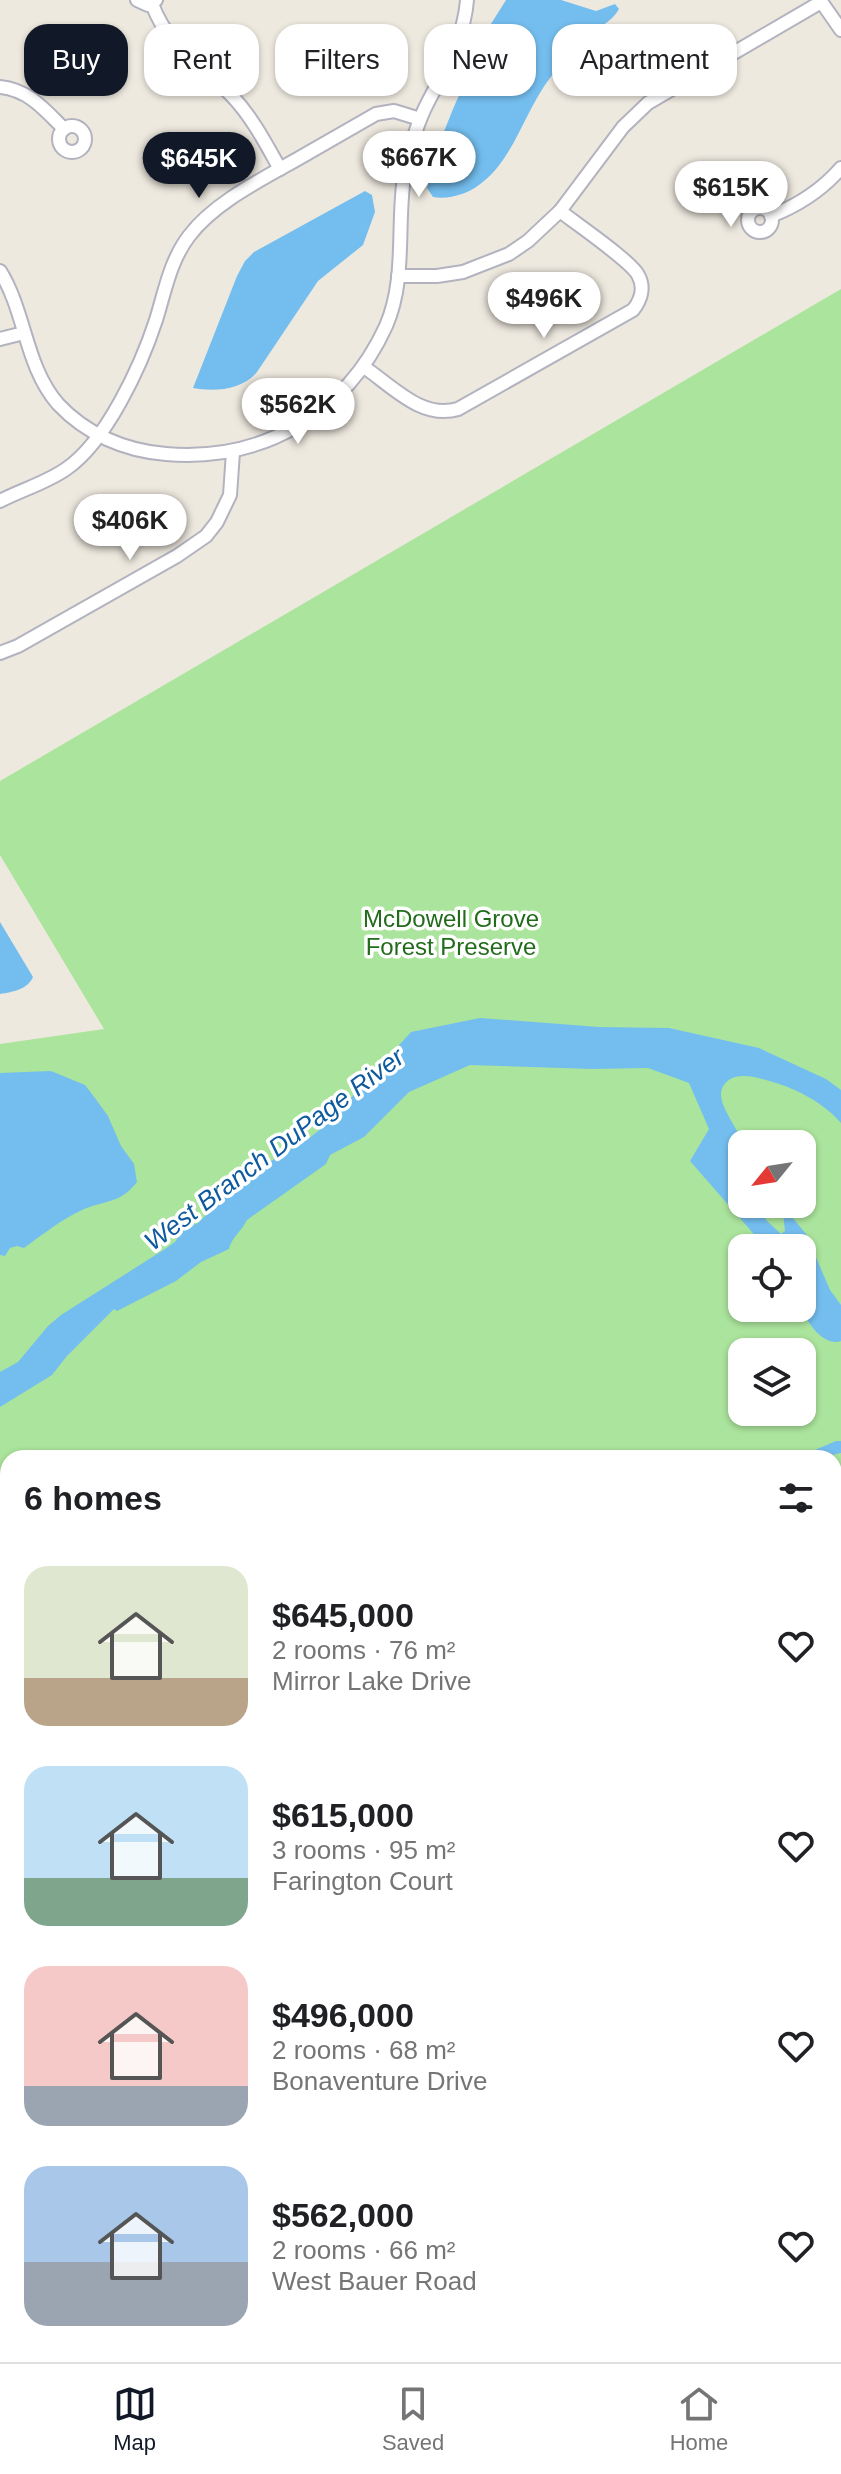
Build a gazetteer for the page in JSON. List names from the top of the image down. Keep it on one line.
{"water":["West Branch DuPage River"],"parks":["McDowell Grove Forest Preserve"],"north":"bottom left","page":{"chip":["Buy","Rent","Filters","New","Apartment"],"price":["$667K","$645K","$615K","$496K","$562K","$406K"],"heading":"6 homes","list":[{"name":"$645,000","note":"2 rooms · 76 m² · Mirror Lake Drive"},{"name":"$615,000","note":"3 rooms · 95 m² · Farington Court"},{"name":"$496,000","note":"2 rooms · 68 m² · Bonaventure Drive"},{"name":"$562,000","note":"2 rooms · 66 m² · West Bauer Road"}],"tabs":["Map","Saved","Home"]}}
